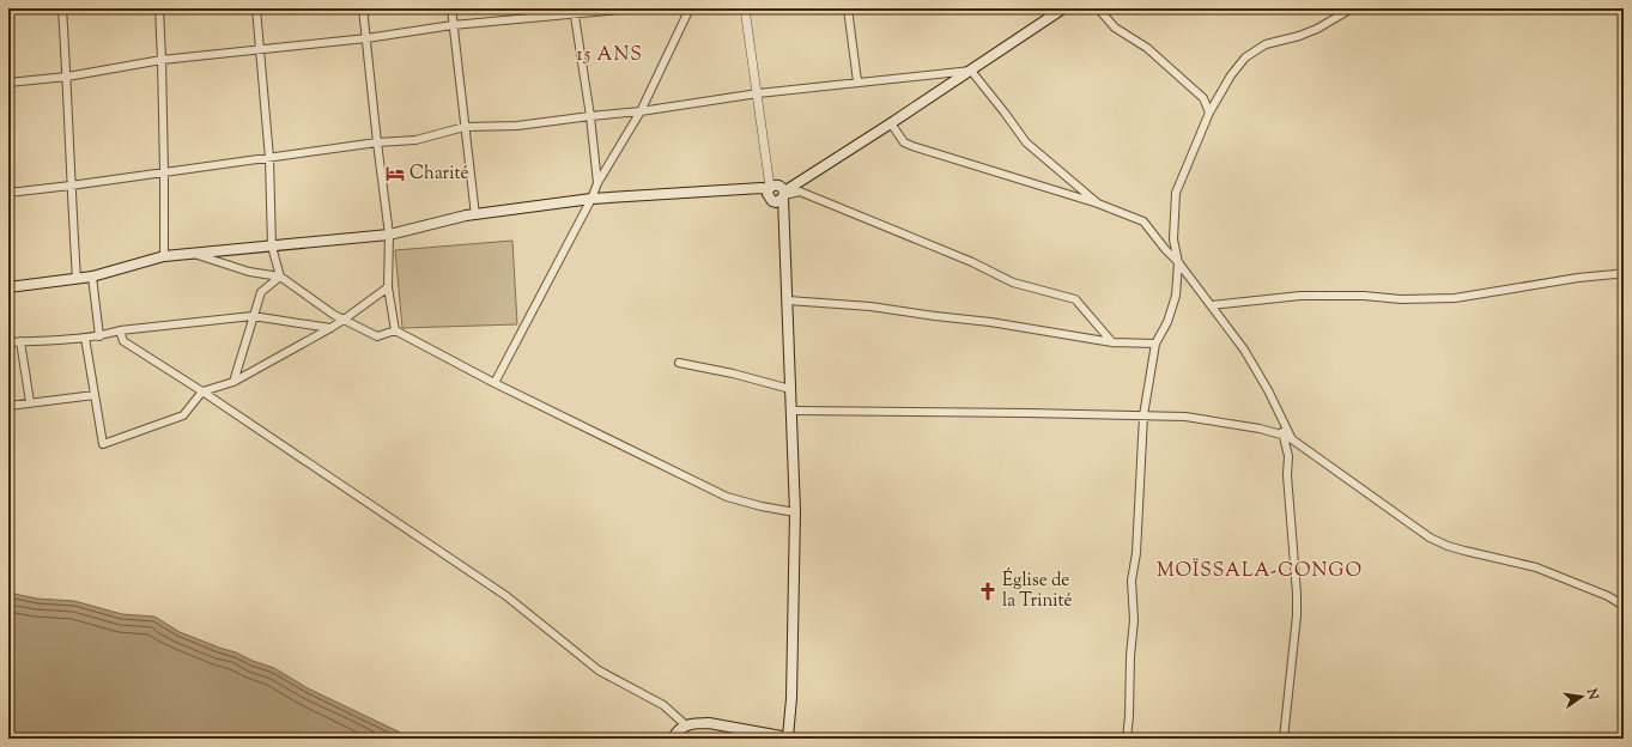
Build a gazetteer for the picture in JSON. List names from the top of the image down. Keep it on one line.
{"districts":["15 ANS","MOÏSSALA-CONGO"],"places":{"hotel":["Charité"],"church":["Église de la Trinité"]},"north":"right"}
